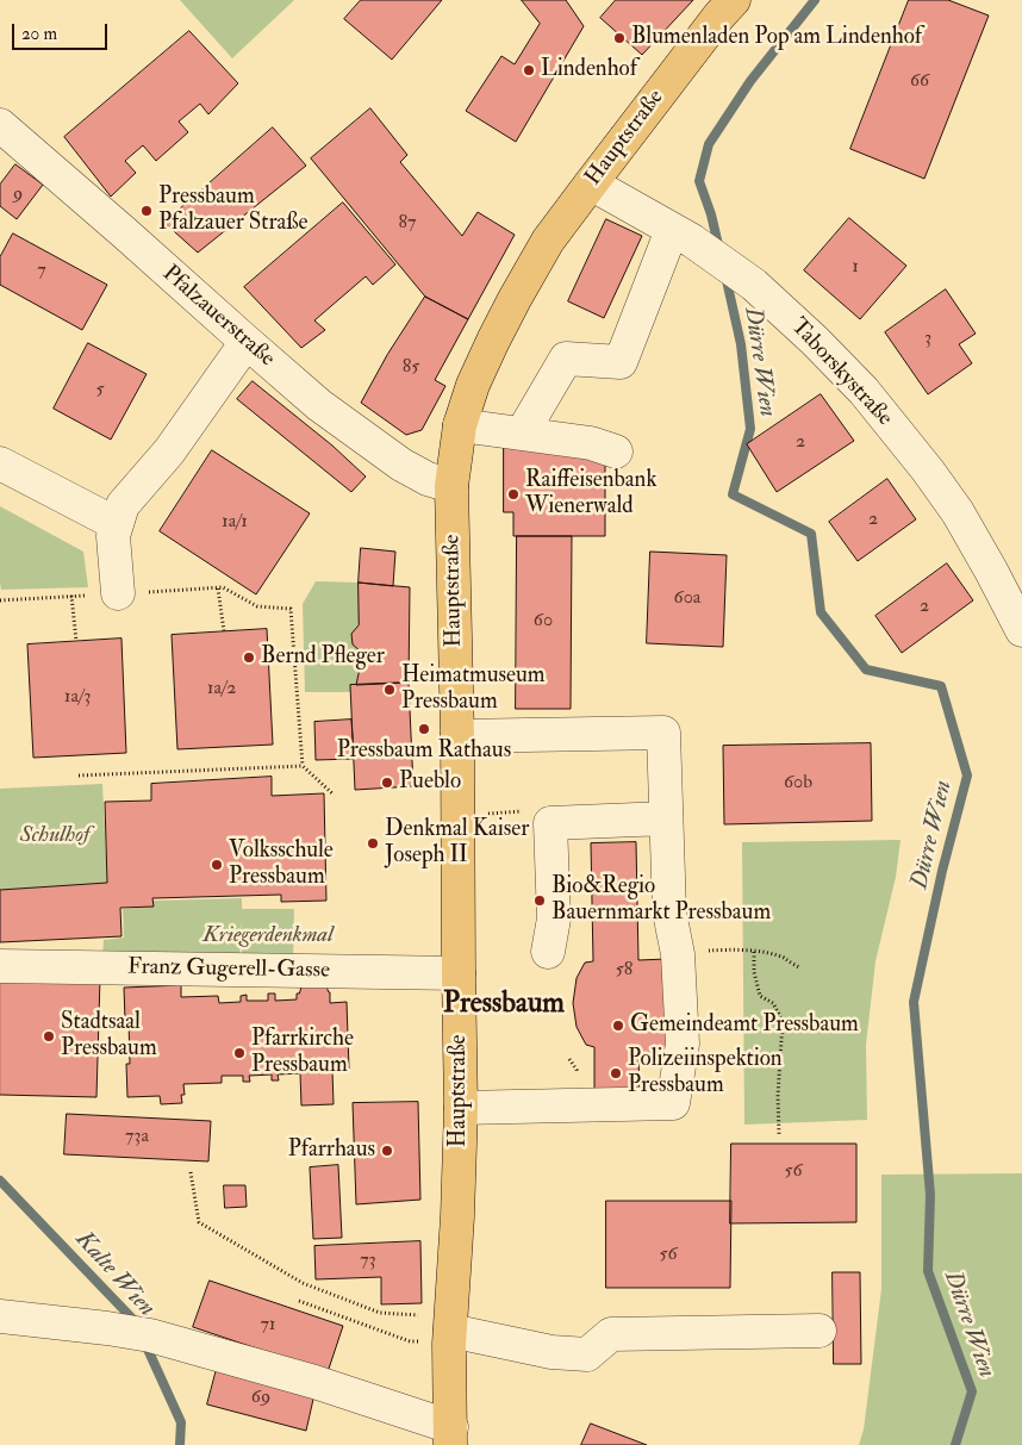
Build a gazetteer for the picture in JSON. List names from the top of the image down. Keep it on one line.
{"streets":{"main road":["Hauptstraße"],"street":["Pfalzauerstraße","Taborskystraße","Franz Gugerell-Gasse"]},"crossings":[["Hauptstraße","Pfalzauerstraße"],["Hauptstraße","Taborskystraße"],["Hauptstraße","Franz Gugerell-Gasse"]],"districts":["Pressbaum"],"water":["Dürre Wien","Kalte Wien"],"parks":["Schulhof","Kriegerdenkmal"],"places":["Blumenladen Pop am Lindenhof","Lindenhof","Pressbaum Pfalzauer Straße","Raiffeisenbank Wienerwald","Bernd Pfleger","Heimatmuseum Pressbaum","Pressbaum Rathaus","Pueblo","Denkmal Kaiser Joseph II","Volksschule Pressbaum","Bio&Regio Bauernmarkt Pressbaum","Gemeindeamt Pressbaum","Stadtsaal Pressbaum","Pfarrkirche Pressbaum","Polizeiinspektion Pressbaum","Pfarrhaus"],"house_numbers":["66","9","87","1","7","3","85","5","2","2","1a/1","60a","2","60","1a/2","1a/3","60b","58","73a","56","56","73","71","69"],"scale_bar":"20 m"}
